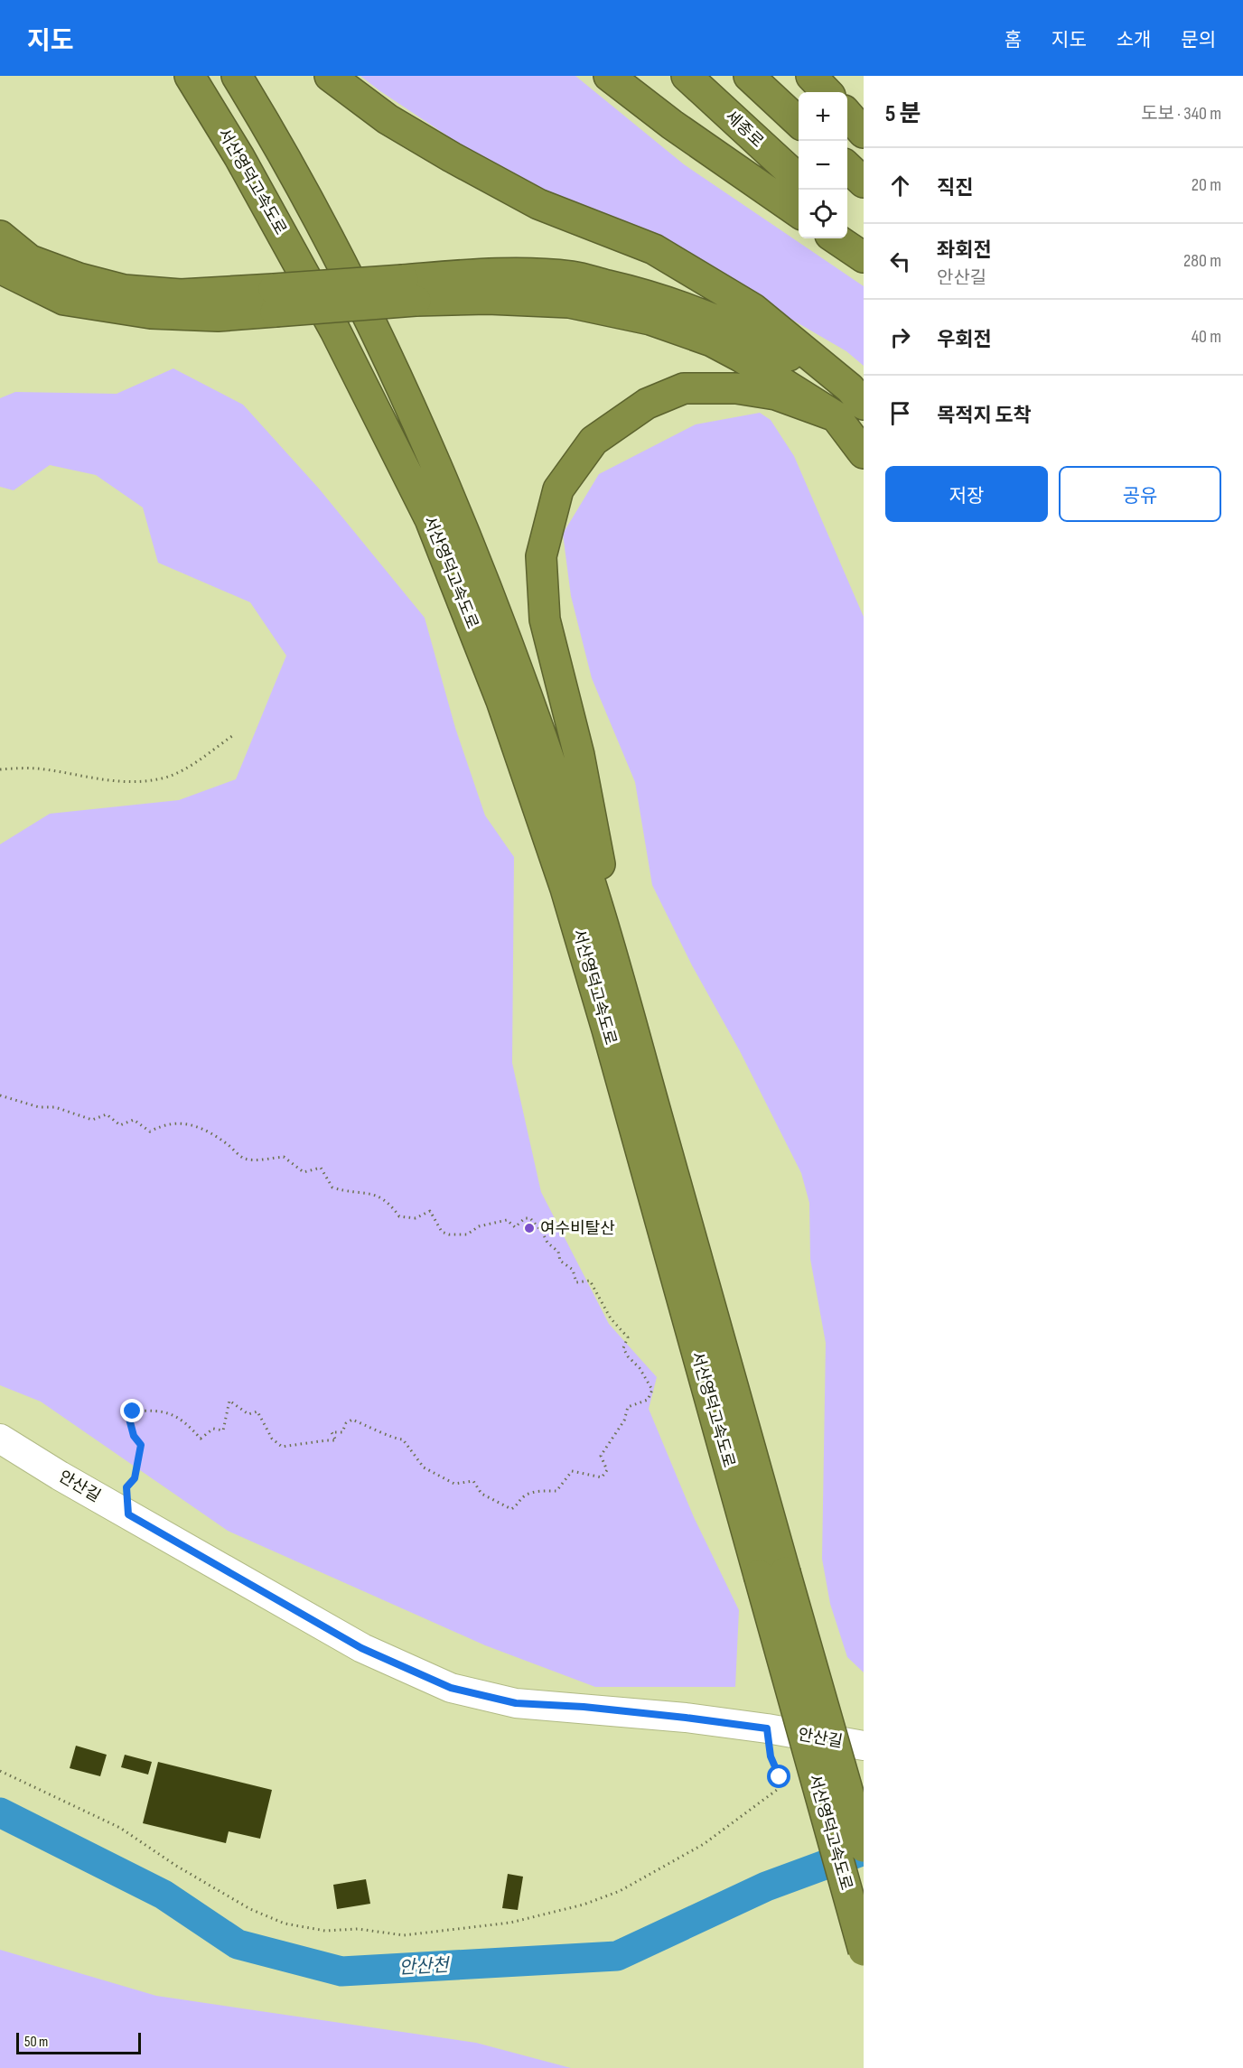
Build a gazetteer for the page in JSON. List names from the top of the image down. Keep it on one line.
{"streets":{"highway":["세종로","서산영덕고속도로"],"street":["안산길"]},"water":["안산천"],"places":["여수비탈산"],"scale_bar":"50 m","page":{"header":"지도","nav":["홈","지도","소개","문의"],"heading":["5 분","도보 · 340 m"],"map_buttons":["+","−"],"list":[["직진","20 m"],["좌회전","안산길","280 m"],["우회전","40 m"],"목적지 도착"],"buttons":["저장","공유"],"scale":"50 m"}}
